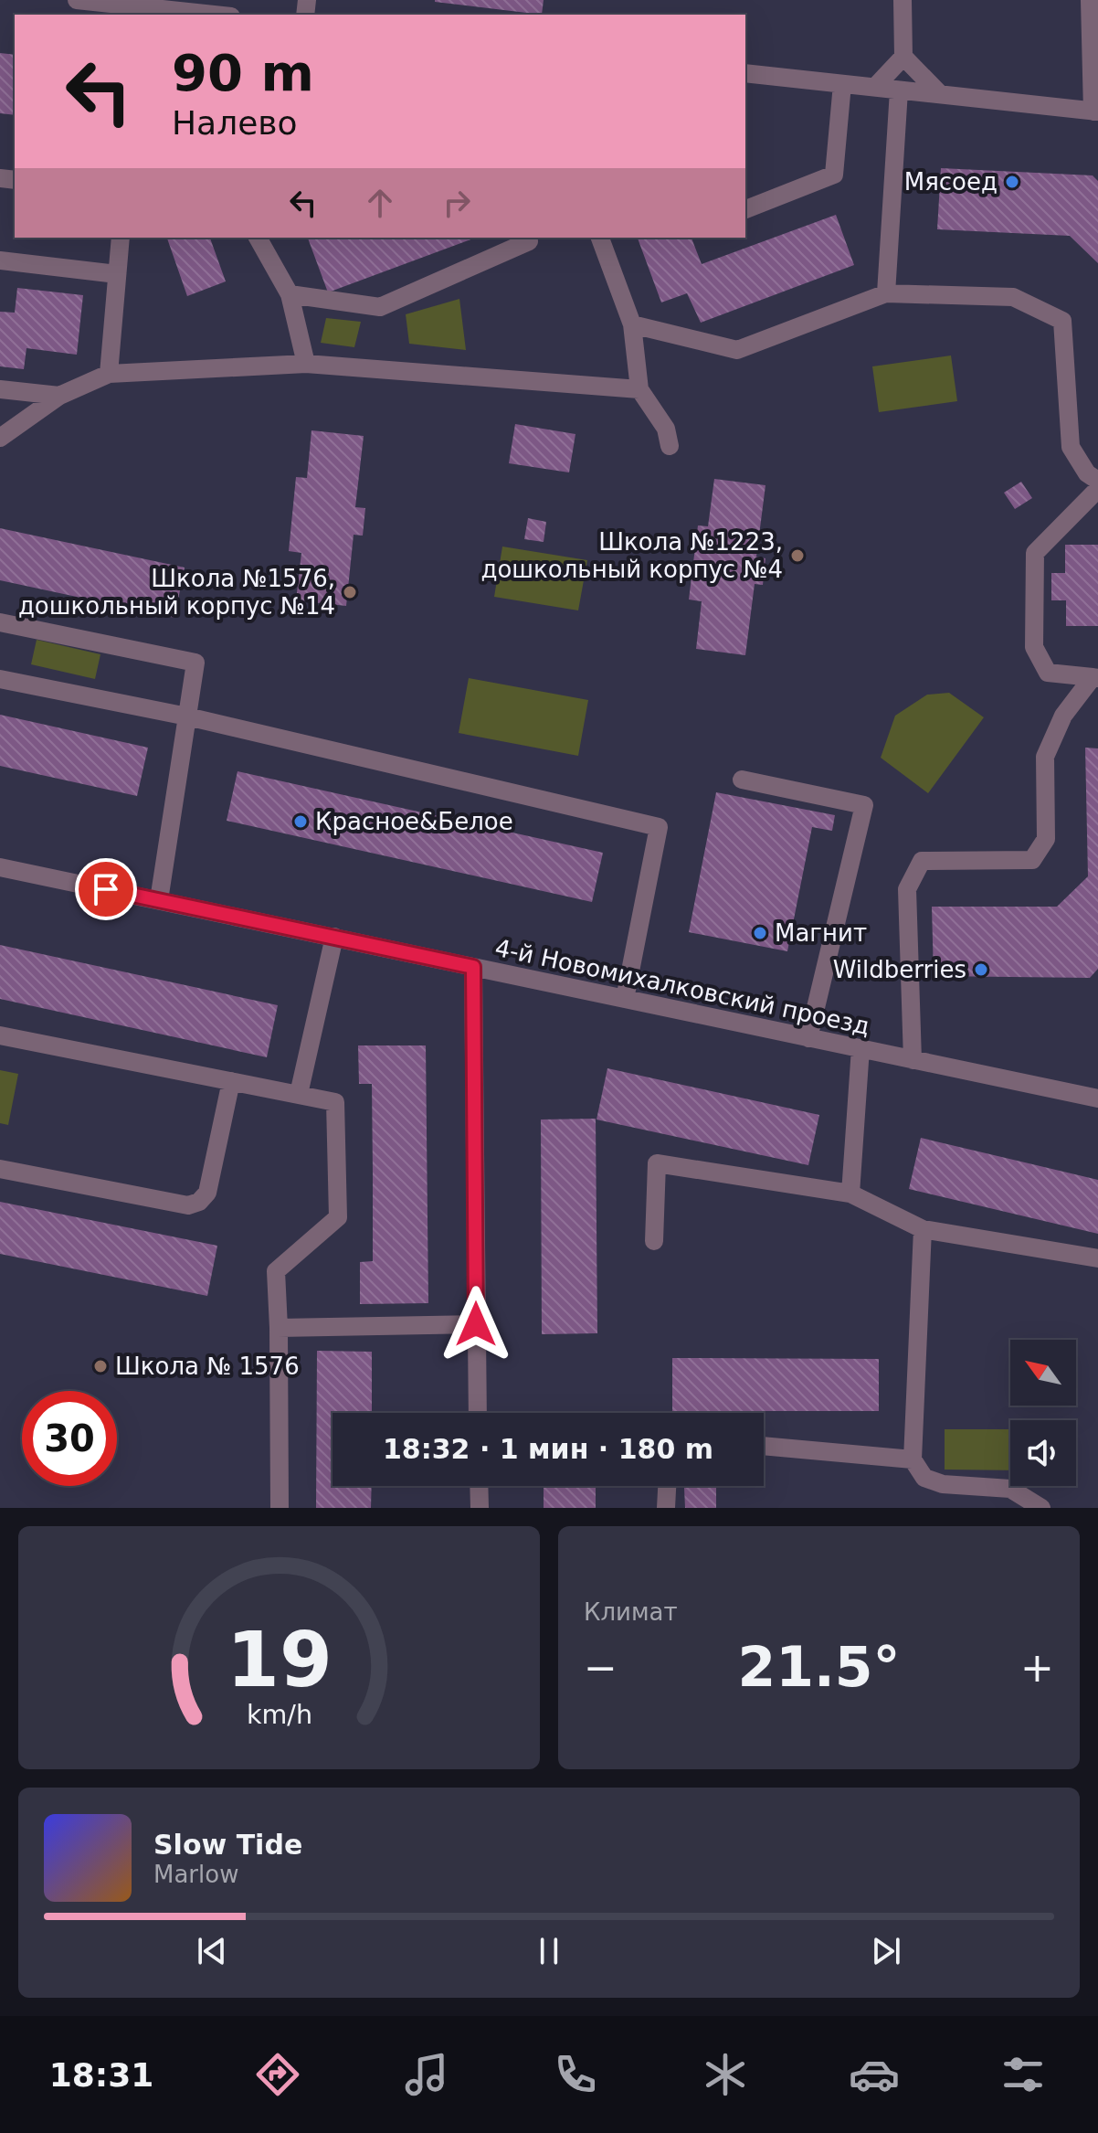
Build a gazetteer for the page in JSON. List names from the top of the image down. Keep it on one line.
{"streets":{"street":["4-й Новомихалковский проезд"]},"places":["Мясоед","Школа №1223, дошкольный корпус №4","Школа №1576, дошкольный корпус №14","Красное&Белое","Магнит","Wildberries","Школа № 1576"],"north":"top left","page":{"turn":["90 m","Налево"],"limit":"30","trip":"18:32 · 1 мин · 180 m","tile":"Климат","heat":["−","21.5°","+"],"song":["Slow Tide","Marlow"],"tabs":"18:31","gauge":["19","km/h"]}}
